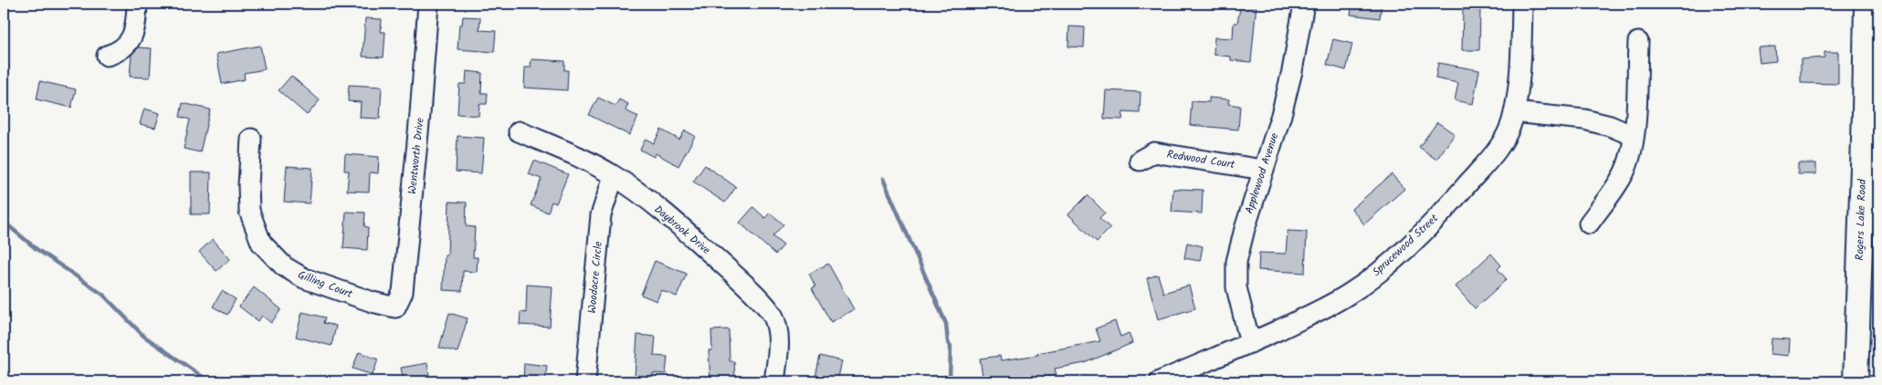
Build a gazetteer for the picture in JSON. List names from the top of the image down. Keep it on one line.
{"streets":{"main road":["Rogers Lake Road"],"street":["Wentworth Drive","Redwood Court","Applewood Avenue","Daybrook Drive","Sprucewood Street","Woodacre Circle","Gilling Court"]},"crossings":[["Wentworth Drive","Gilling Court"],["Redwood Court","Applewood Avenue"],["Applewood Avenue","Sprucewood Street"],["Daybrook Drive","Woodacre Circle"]]}
